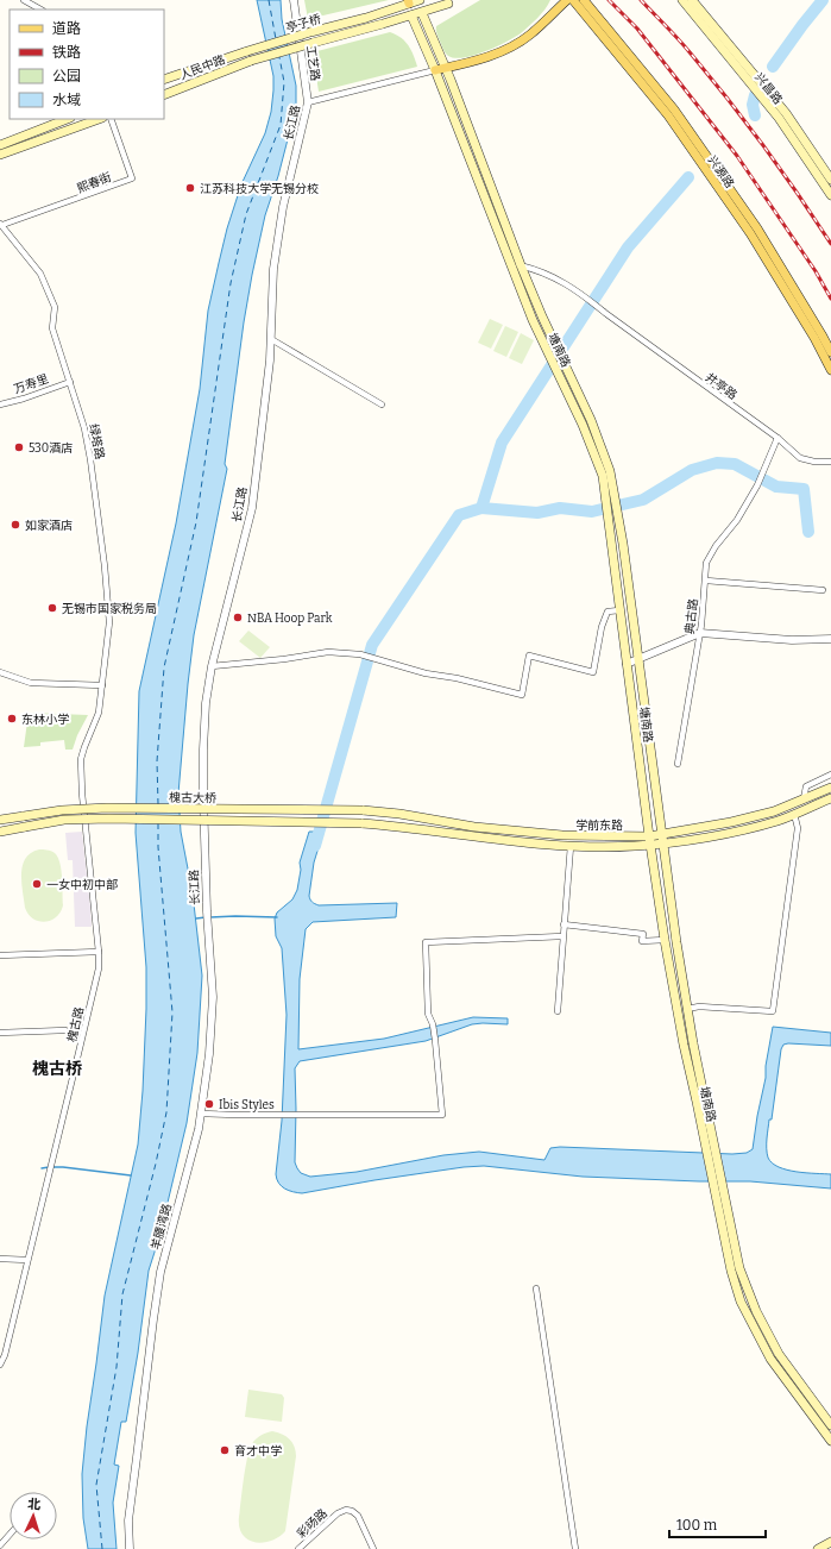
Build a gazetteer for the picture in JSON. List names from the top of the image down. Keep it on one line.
{"streets":{"main road":["亭子桥","人民中路","兴昌路","兴源路","塘南路","槐古大桥","学前东路"],"street":["工艺路","长江路","熙春街","万寿里","井亭路","绿塔路","典古路","槐古路","羊腰湾路","彩旸路"]},"crossings":[["亭子桥","人民中路"],["工艺路","长江路"],["长江路","羊腰湾路"],["熙春街","绿塔路"],["塘南路","井亭路"],["塘南路","学前东路"],["万寿里","绿塔路"],["井亭路","典古路"],["绿塔路","槐古路"],["槐古大桥","学前东路"]],"districts":["槐古桥"],"places":["江苏科技大学无锡分校","530酒店","如家酒店","无锡市国家税务局","NBA Hoop Park","东林小学","一女中初中部","Ibis Styles","育才中学"],"legend":["道路","铁路","公园","水域"],"scale_bar":"100 m","north":"top"}
